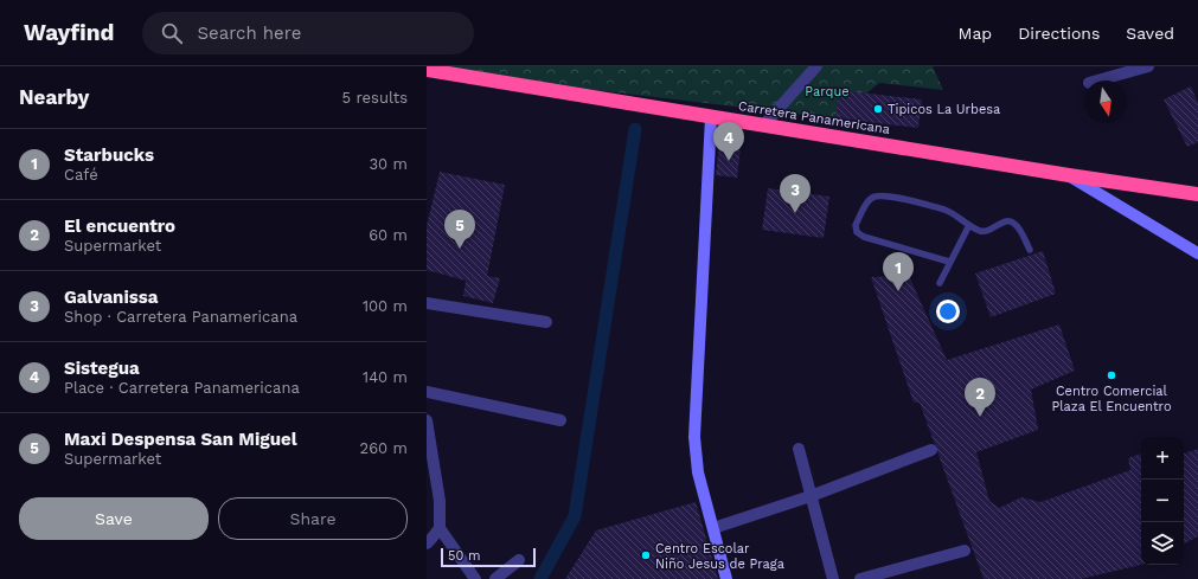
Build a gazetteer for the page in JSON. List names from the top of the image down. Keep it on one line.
{"streets":{"highway":["Carretera Panamericana"]},"parks":["Parque"],"places":["Tipicos La Urbesa","Centro Comercial Plaza El Encuentro","Centro Escolar Niño Jesus de Praga"],"scale_bar":"50 m","north":"bottom","page":{"header":"Wayfind","search":"Search here","nav":["Map","Directions","Saved"],"heading":["Nearby","5 results"],"pins":["4","3","5","1","2"],"list":[{"mark":"1","name":"Starbucks","note":"Café","value":"30 m"},{"mark":"2","name":"El encuentro","note":"Supermarket","value":"60 m"},{"mark":"3","name":"Galvanissa","note":"Shop · Carretera Panamericana","value":"100 m"},{"mark":"4","name":"Sistegua","note":"Place · Carretera Panamericana","value":"140 m"},{"mark":"5","name":"Maxi Despensa San Miguel","note":"Supermarket","value":"260 m"}],"map_buttons":["+","−"],"buttons":["Save","Share"],"scale":"50 m"}}
